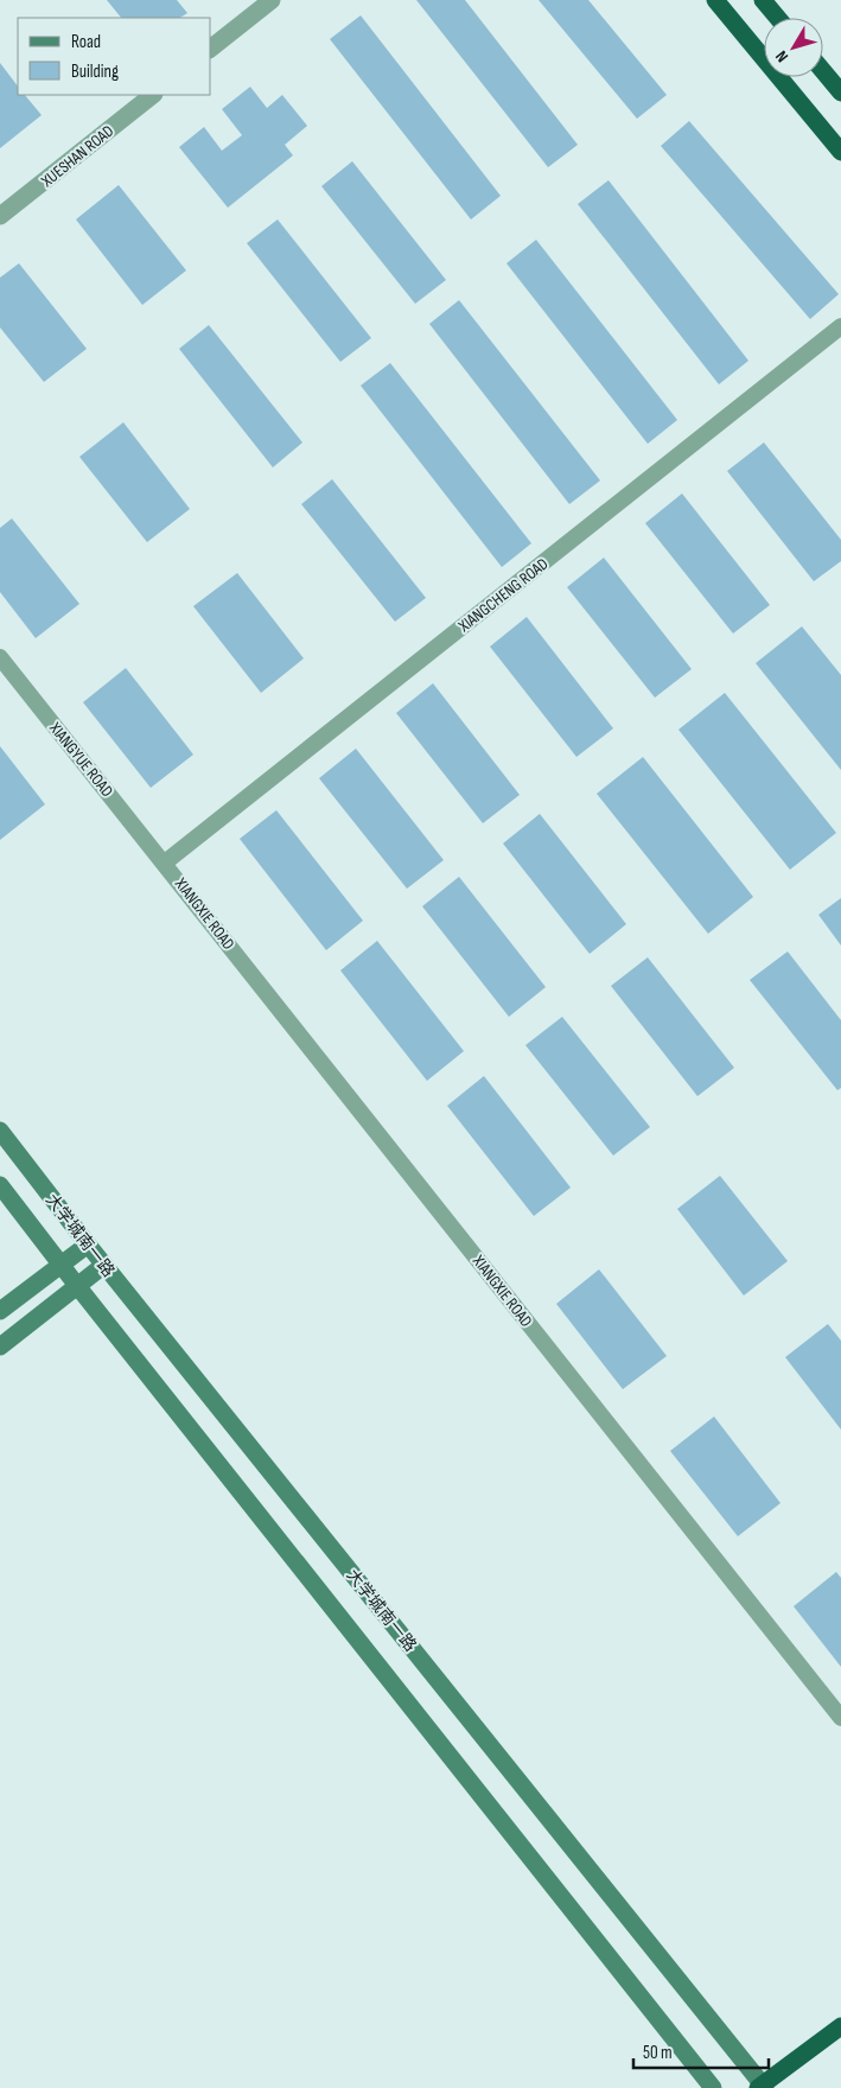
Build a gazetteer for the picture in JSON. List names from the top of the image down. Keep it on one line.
{"streets":{"main road":["大学城南一路"],"street":["XUESHAN ROAD","XIANGCHENG ROAD","XIANGYUE ROAD","XIANGXIE ROAD"]},"crossings":[["XIANGCHENG ROAD","XIANGYUE ROAD"],["XIANGCHENG ROAD","XIANGXIE ROAD"],["XIANGYUE ROAD","XIANGXIE ROAD"]],"legend":["Road","Building"],"scale_bar":"50 m","north":"bottom left"}
